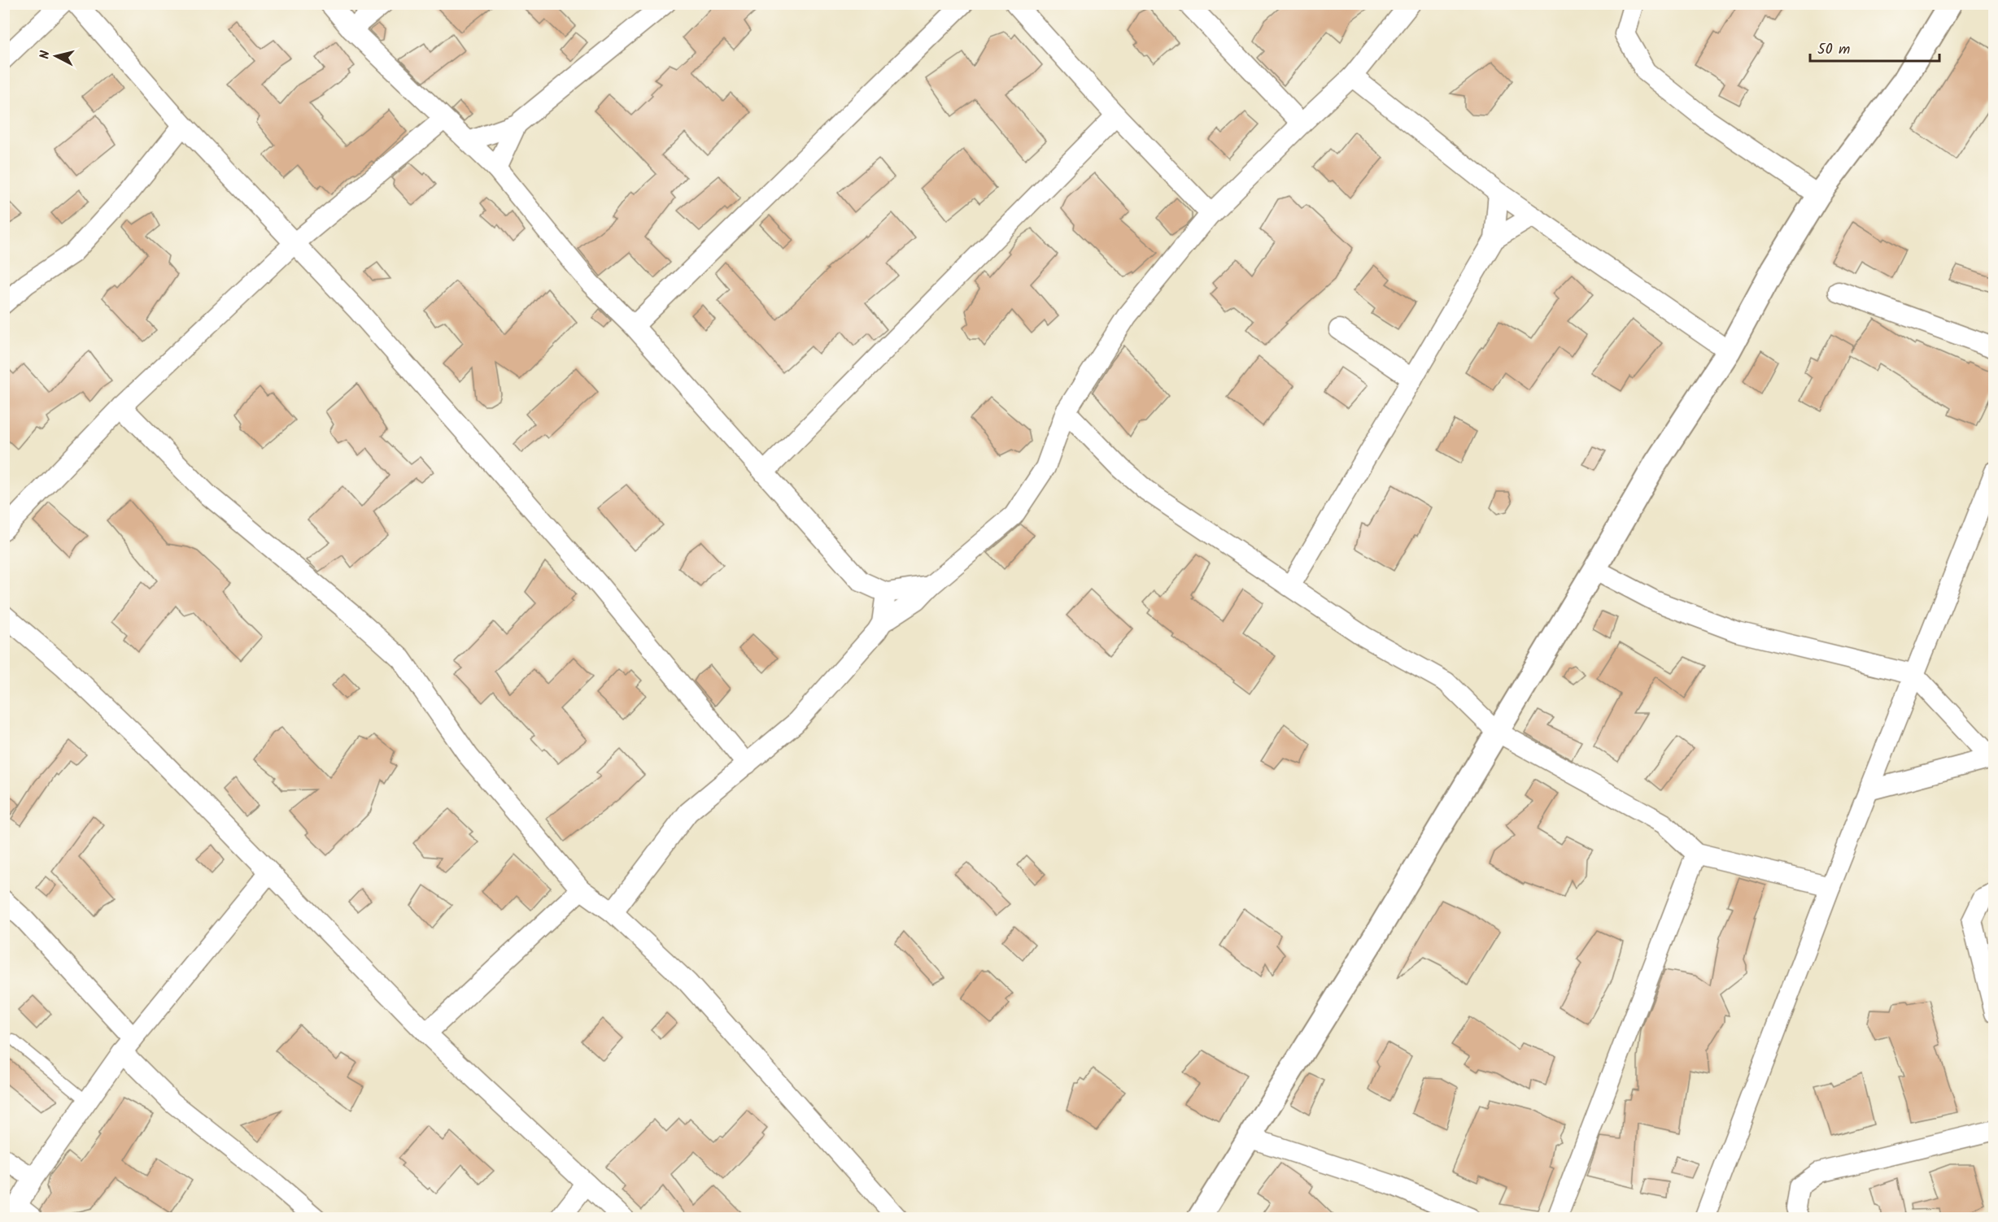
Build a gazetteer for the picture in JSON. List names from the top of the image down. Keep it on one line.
{"scale_bar":"50 m","north":"left"}
